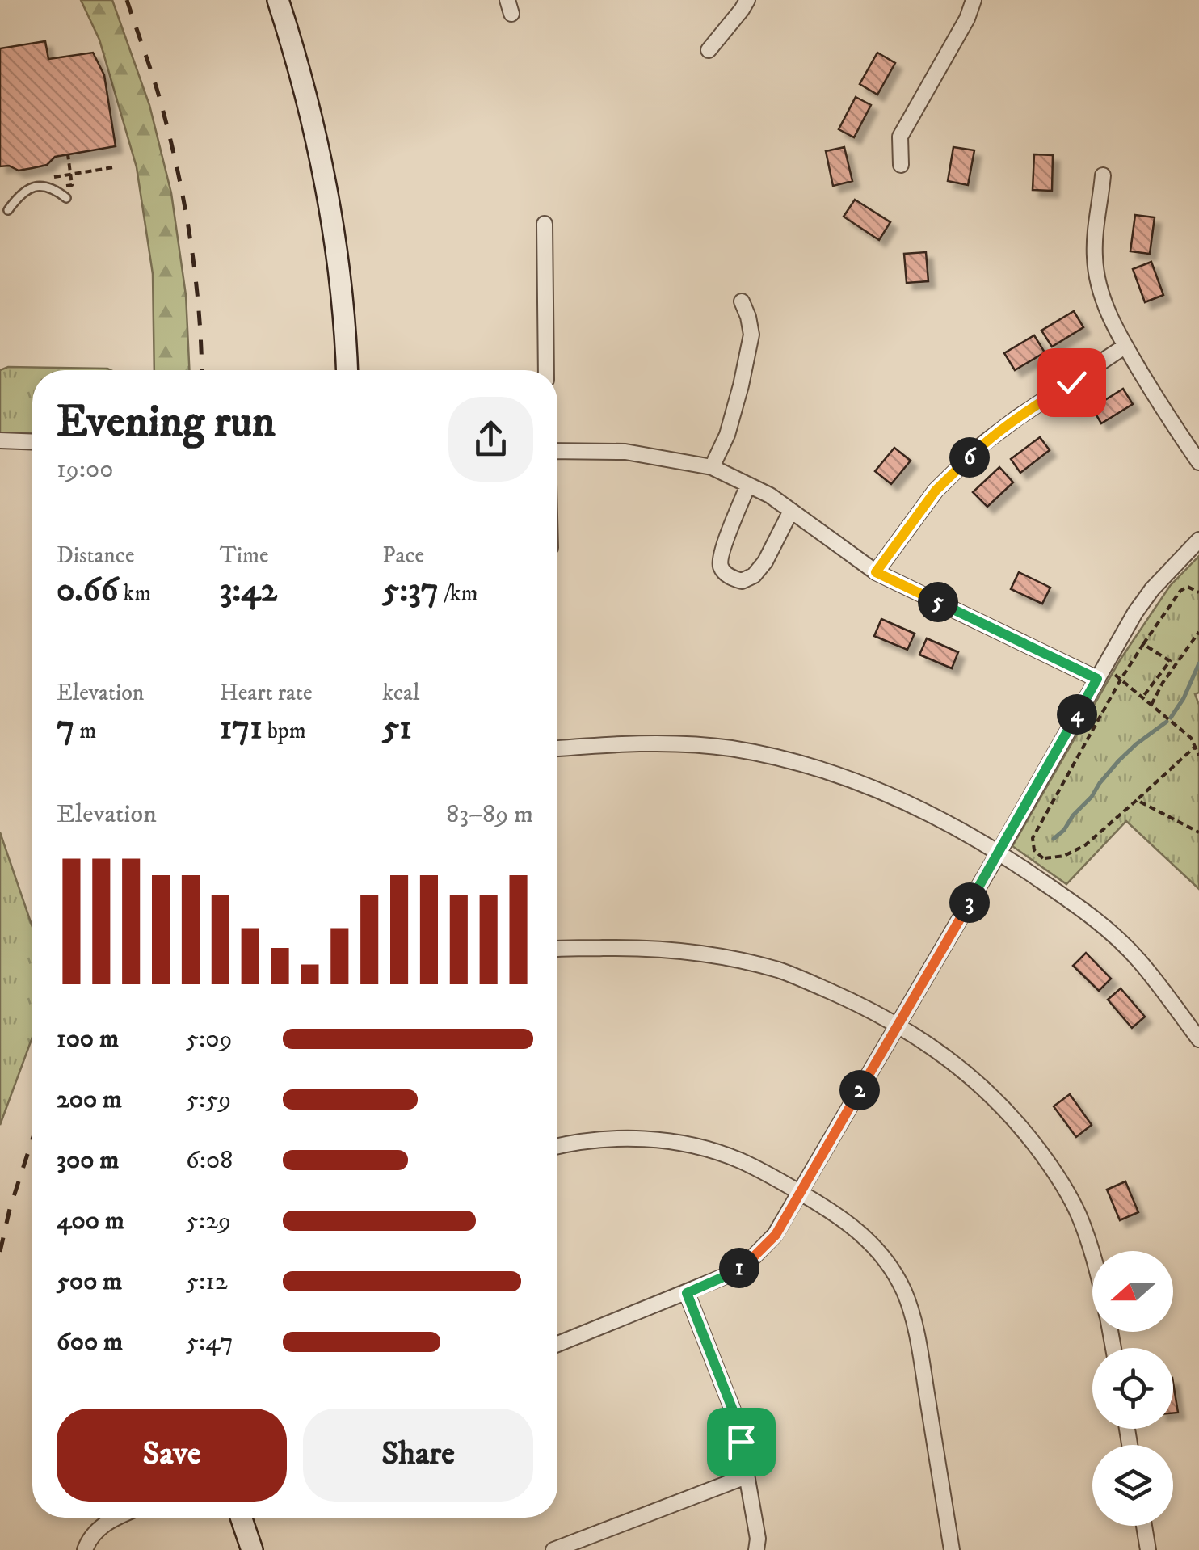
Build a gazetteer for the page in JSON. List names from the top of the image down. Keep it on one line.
{"north":"left","page":{"heading":["Evening run","19:00"],"pins":["6","5","4","3","2","1"],"stats":[["Distance","0.66 km"],["Time","3:42"],["Pace","5:37 /km"],["Elevation","7 m"],["Heart rate","171 bpm"],["kcal","51"]],"chart":["Elevation","83–89 m"],"list":[{"name":"100 m","note":"5:09"},{"name":"200 m","note":"5:59"},{"name":"300 m","note":"6:08"},{"name":"400 m","note":"5:29"},{"name":"500 m","note":"5:12"},{"name":"600 m","note":"5:47"}],"buttons":["Save","Share"]}}
